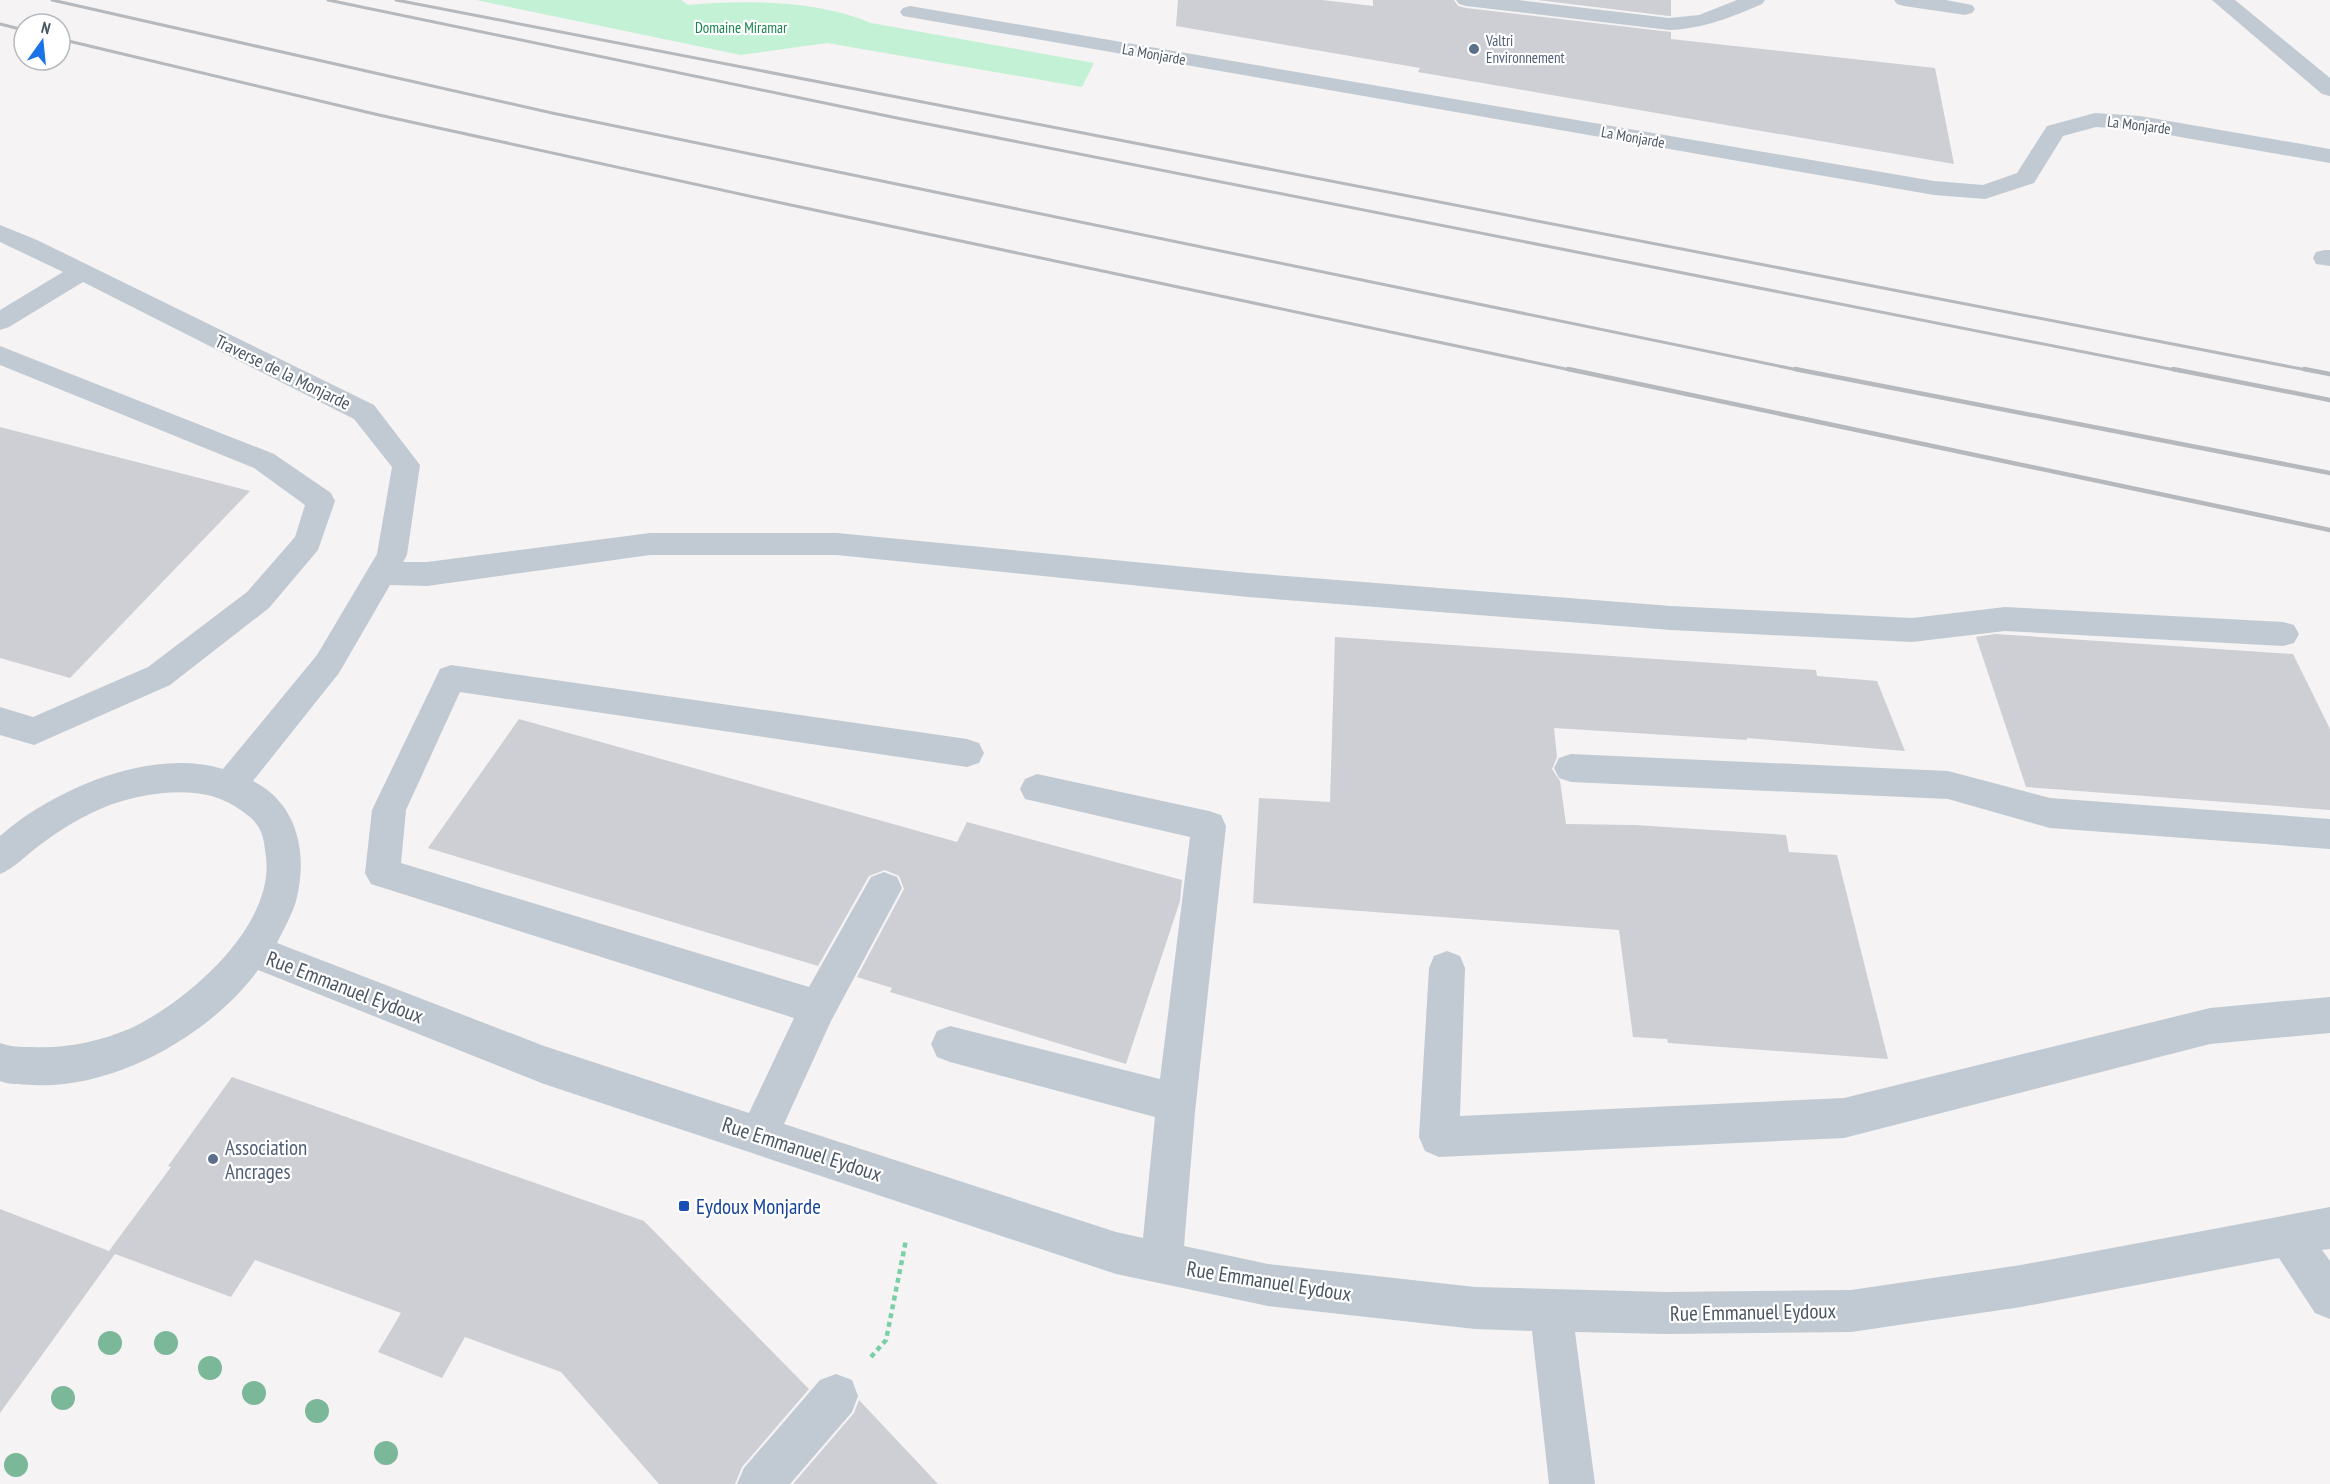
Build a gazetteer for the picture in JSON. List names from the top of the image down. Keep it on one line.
{"streets":{"street":["La Monjarde","Traverse de la Monjarde","Rue Emmanuel Eydoux"]},"parks":["Domaine Miramar"],"places":{"other":["Valtri Environnement","Association Ancrages"],"transit":["Eydoux Monjarde"]},"north":"top"}
